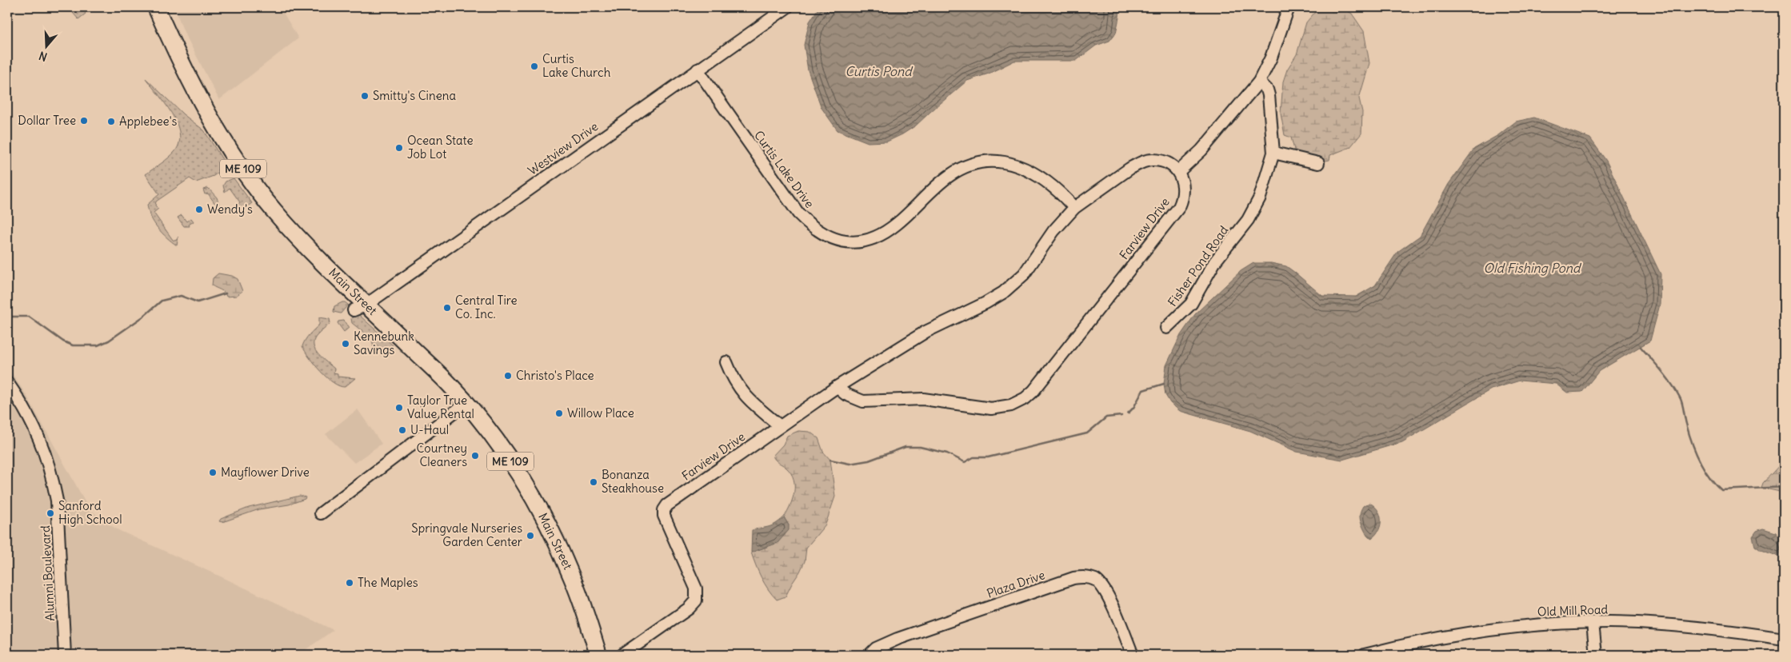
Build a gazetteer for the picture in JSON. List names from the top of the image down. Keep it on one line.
{"streets":{"highway":["ME 109","Main Street"],"street":["Westview Drive","Curtis Lake Drive","Farview Drive","Fisher Pond Road","Alumni Boulevard","Plaza Drive","Old Mill Road"]},"crossings":[["Westview Drive","Curtis Lake Drive"],["Westview Drive","Main Street"],["Curtis Lake Drive","Farview Drive"]],"water":["Curtis Pond","Old Fishing Pond"],"places":["Curtis Lake Church","Smitty's Cinena","Dollar Tree","Applebee's","Ocean State Job Lot","Wendy's","Central Tire Co. Inc.","Kennebunk Savings","Christo's Place","Taylor True Value Rental","Willow Place","U-Haul","Courtney Cleaners","Mayflower Drive","Bonanza Steakhouse","Sanford High School","Springvale Nurseries Garden Center","The Maples"],"north":"bottom"}
